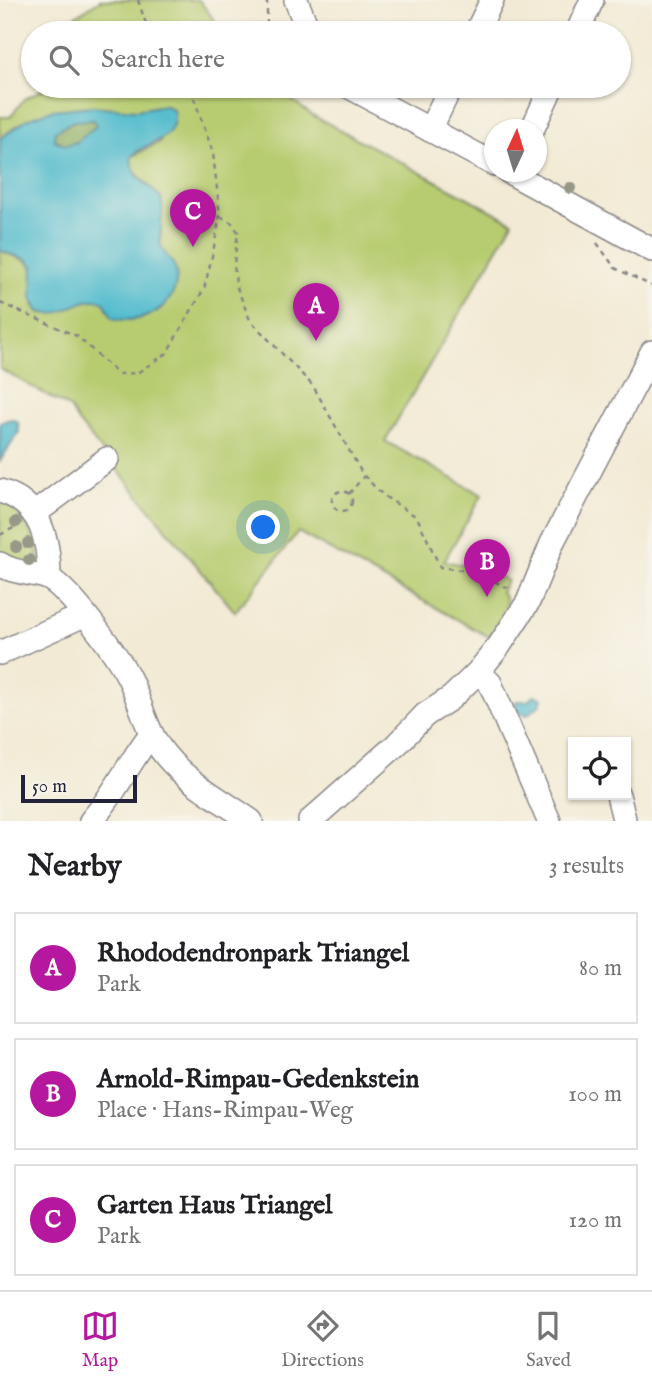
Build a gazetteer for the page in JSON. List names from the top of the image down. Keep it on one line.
{"scale_bar":"50 m","north":"top","page":{"search":"Search here","pins":["C","A","B"],"scale":"50 m","heading":["Nearby","3 results"],"list":[{"mark":"A","name":"Rhododendronpark Triangel","note":"Park","value":"80 m"},{"mark":"B","name":"Arnold-Rimpau-Gedenkstein","note":"Place · Hans-Rimpau-Weg","value":"100 m"},{"mark":"C","name":"Garten Haus Triangel","note":"Park","value":"120 m"}],"nav":["Map","Directions","Saved"]}}
